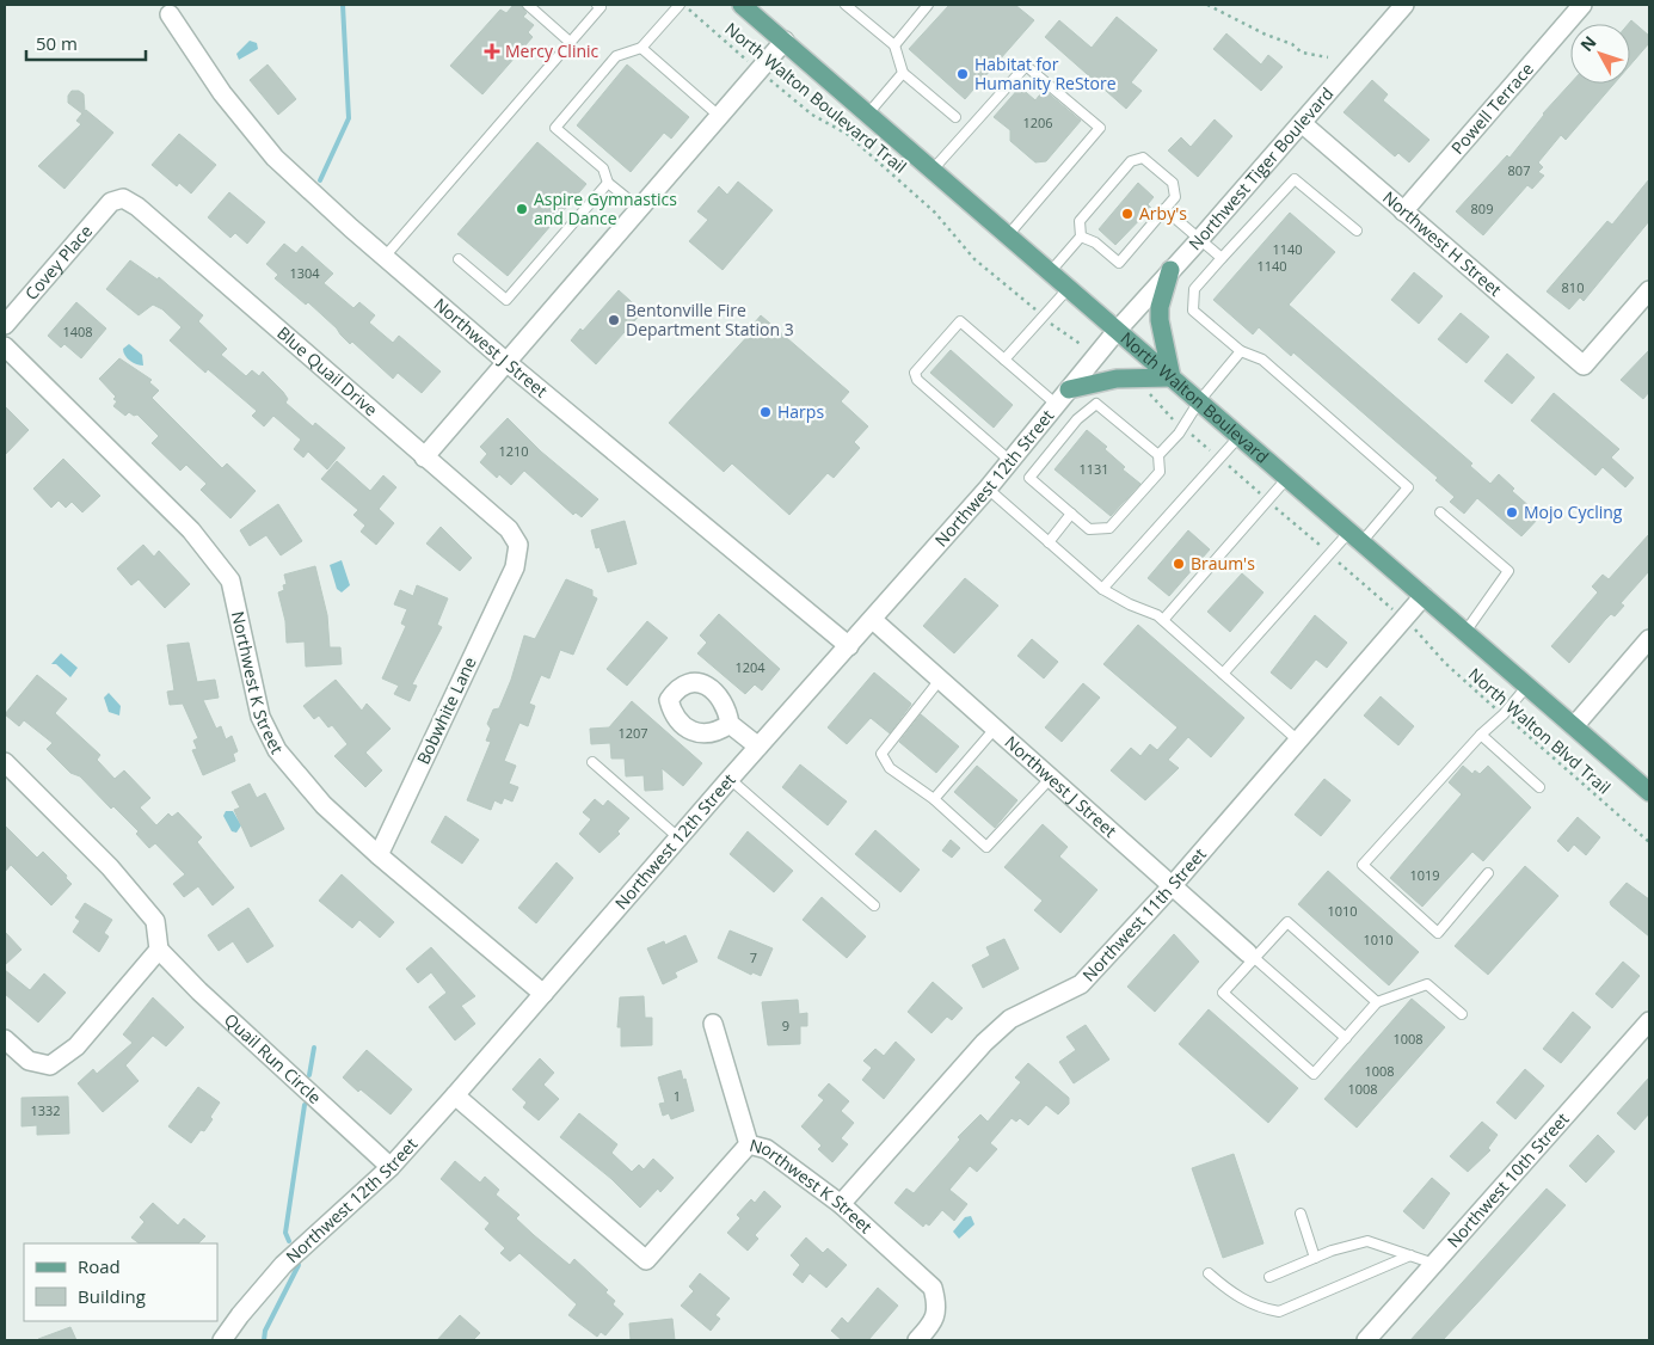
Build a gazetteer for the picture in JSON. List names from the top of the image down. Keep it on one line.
{"streets":{"main road":["North Walton Boulevard"],"street":["Powell Terrace","Northwest Tiger Boulevard","Northwest H Street","Covey Place","Northwest J Street","Blue Quail Drive","Northwest 12th Street","Northwest K Street","Bobwhite Lane","Northwest 11th Street","Quail Run Circle","Northwest 10th Street"],"path":["North Walton Boulevard Trail","North Walton Blvd Trail"]},"crossings":[["Powell Terrace","Northwest H Street"],["Northwest Tiger Boulevard","Northwest H Street"],["Northwest Tiger Boulevard","North Walton Boulevard"],["Northwest Tiger Boulevard","Northwest 12th Street"],["Covey Place","Blue Quail Drive"],["Northwest J Street","Northwest 12th Street"],["Northwest J Street","Northwest 11th Street"],["Blue Quail Drive","Bobwhite Lane"],["North Walton Boulevard","Northwest 12th Street"],["North Walton Boulevard","Northwest 11th Street"],["Northwest 12th Street","Northwest K Street"],["Northwest 12th Street","Quail Run Circle"],["Northwest K Street","Bobwhite Lane"],["Northwest K Street","Northwest 11th Street"]],"places":{"health":["Mercy Clinic"],"other":["Habitat for Humanity ReStore","Aspire Gymnastics and Dance","Arby's","Bentonville Fire Department Station 3","Harps","Mojo Cycling","Braum's"]},"house_numbers":["1206","807","809","1140","1140","1304","810","1408","1210","1131","1204","1207","1019","1010","1010","7","9","1008","1008","1008","1","1332"],"legend":["Road","Building"],"scale_bar":"50 m","north":"top left"}
